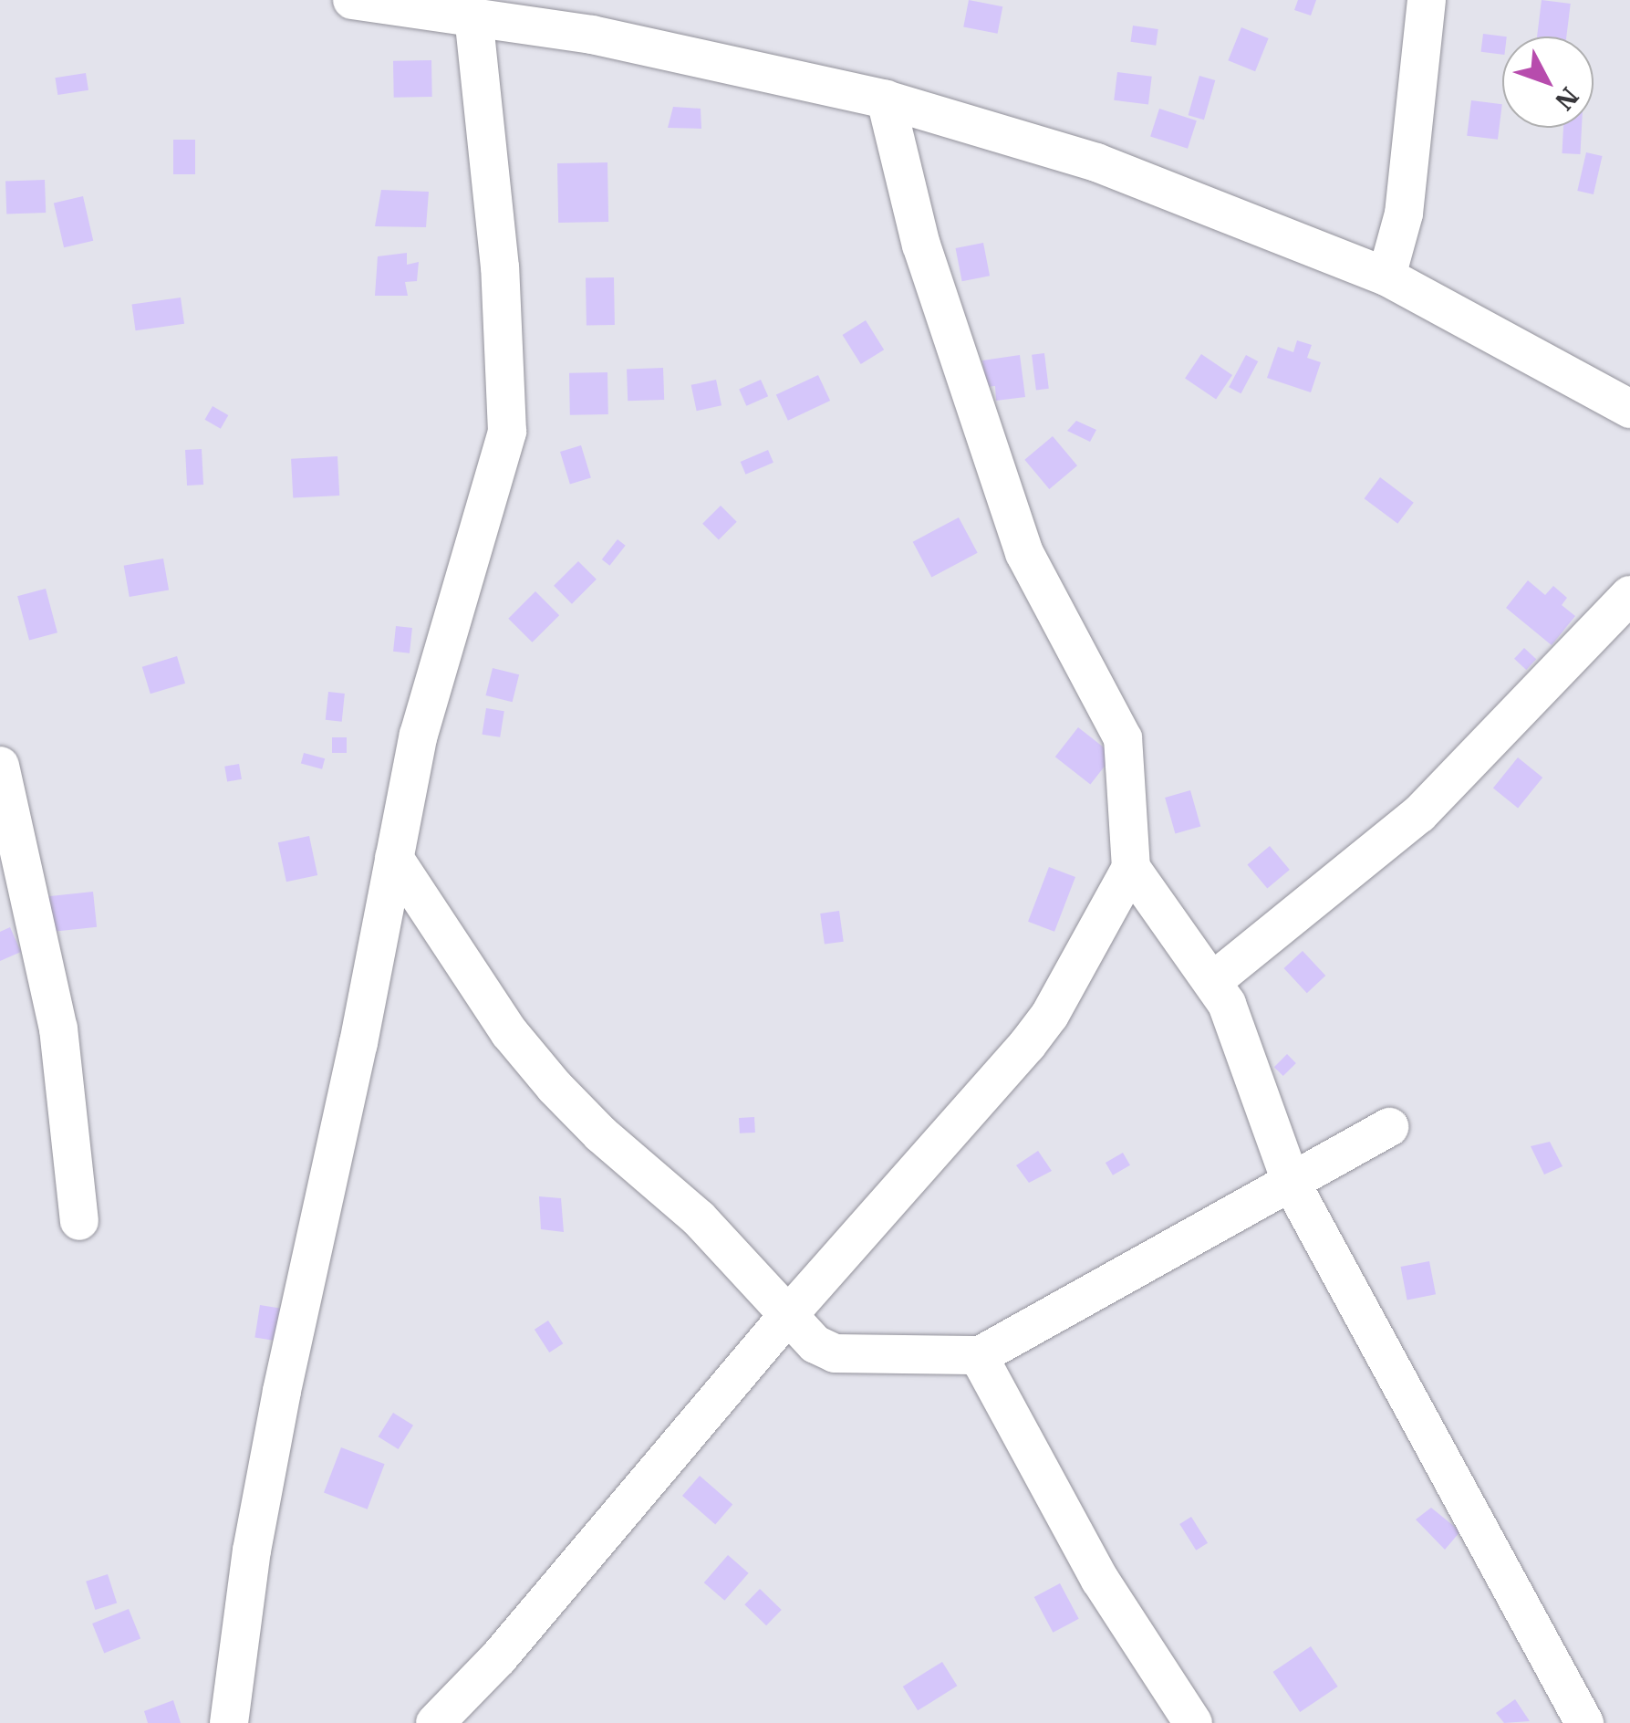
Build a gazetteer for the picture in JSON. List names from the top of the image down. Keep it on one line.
{"north":"bottom right"}
